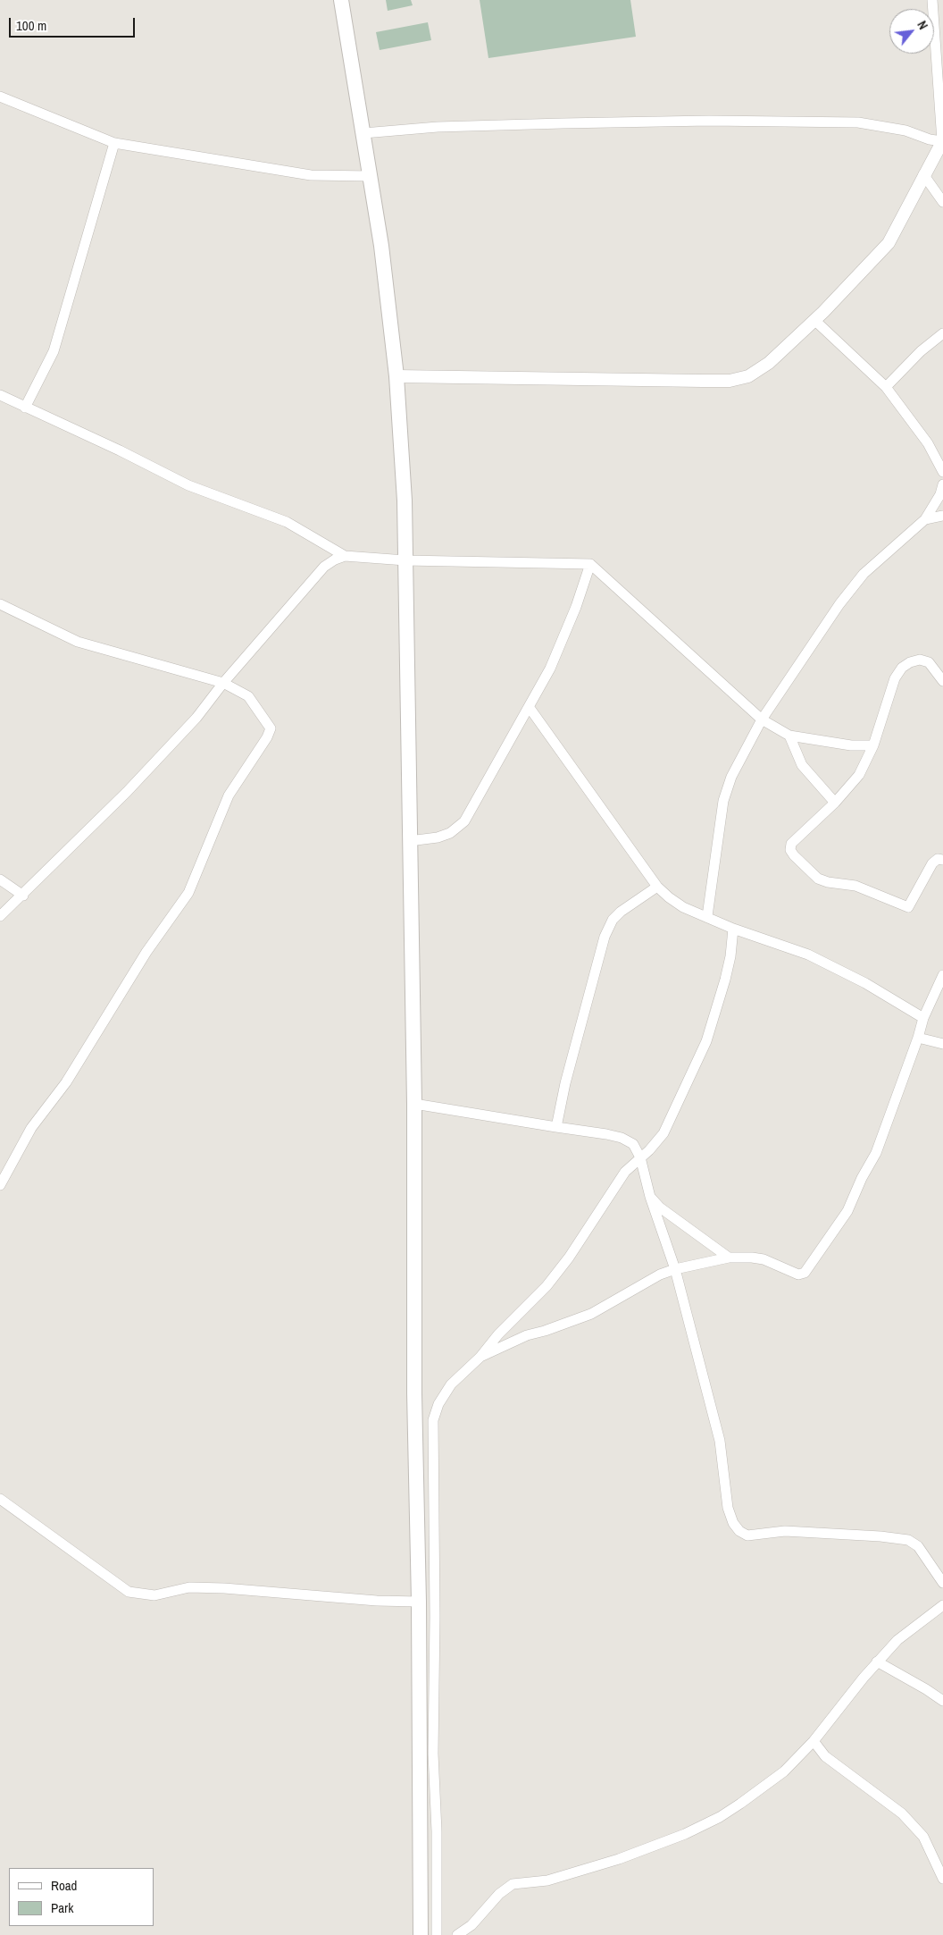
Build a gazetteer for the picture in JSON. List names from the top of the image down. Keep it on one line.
{"legend":["Road","Park"],"scale_bar":"100 m","north":"top right"}
